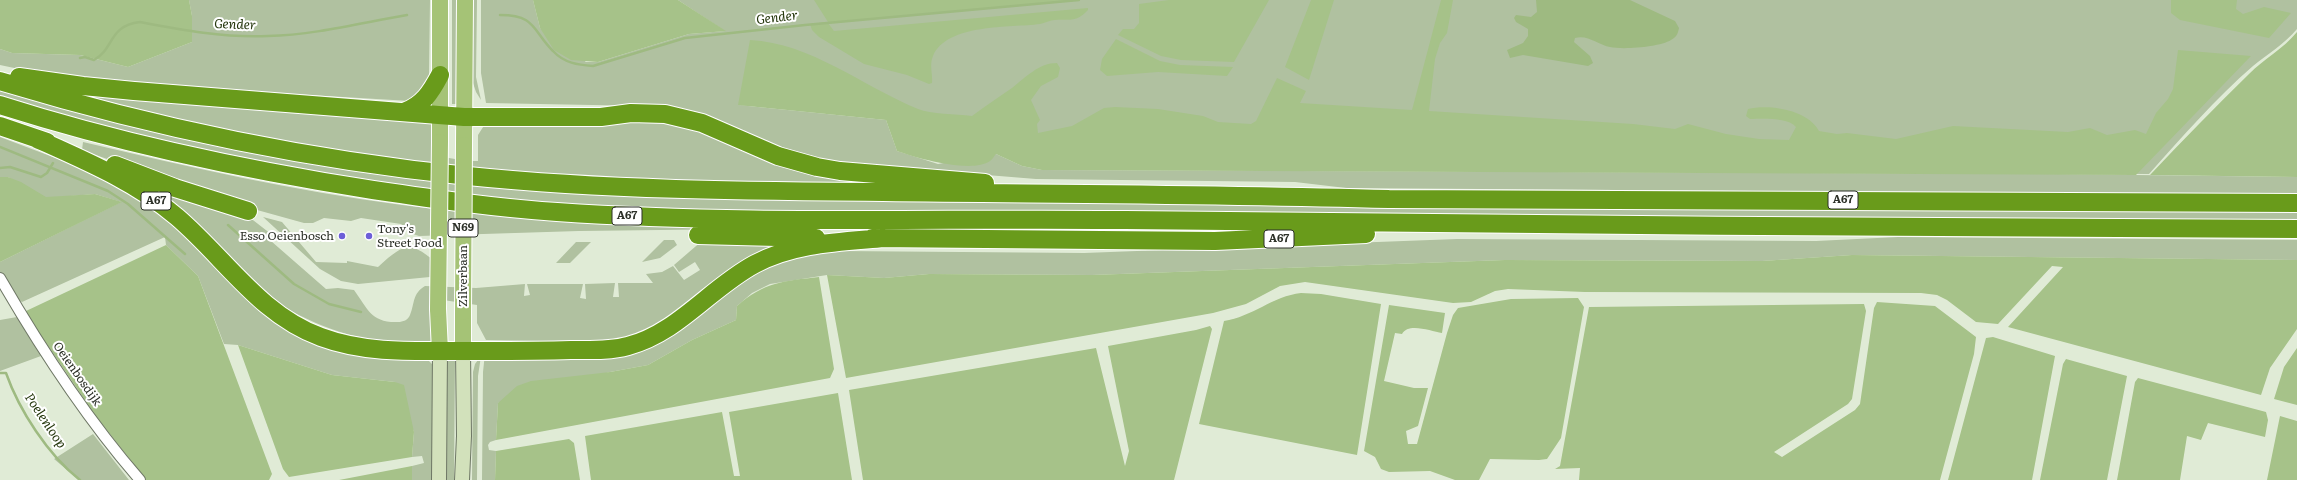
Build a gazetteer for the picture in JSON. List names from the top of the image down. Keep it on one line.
{"streets":{"highway":["A67"],"main road":["N69","Zilverbaan"],"street":["Oeienbosdijk"]},"crossings":[["A67","Zilverbaan"]],"water":["Gender","Poelenloop"],"places":["Esso Oeienbosch","Tony's Street Food"]}
